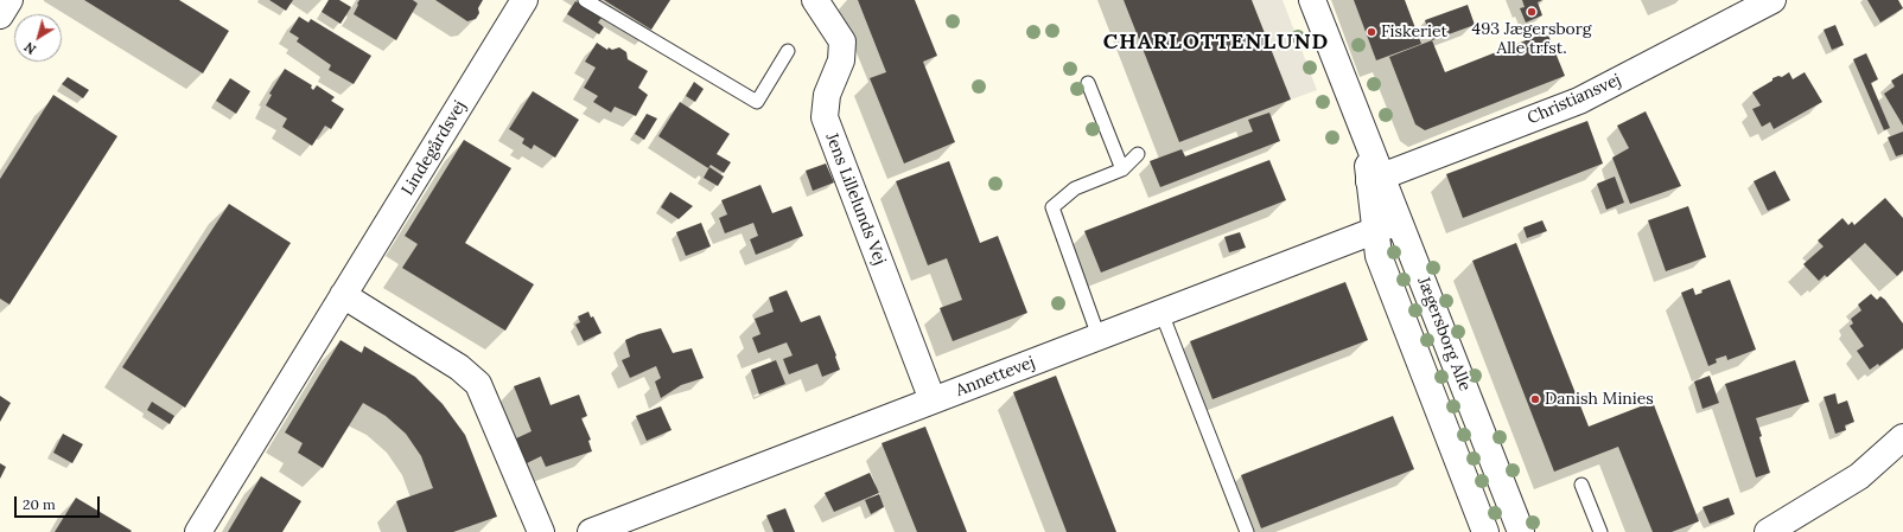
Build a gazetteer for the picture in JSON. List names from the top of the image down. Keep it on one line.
{"streets":{"street":["Christiansvej","Lindegårdsvej","Jens Lillelunds Vej","Jægersborg Alle","Annettevej"]},"crossings":[["Christiansvej","Jægersborg Alle"],["Jens Lillelunds Vej","Annettevej"],["Jægersborg Alle","Annettevej"]],"districts":["CHARLOTTENLUND"],"places":["493 Jægersborg Alle trfst.","Fiskeriet","Danish Minies"],"scale_bar":"20 m","north":"bottom left"}
